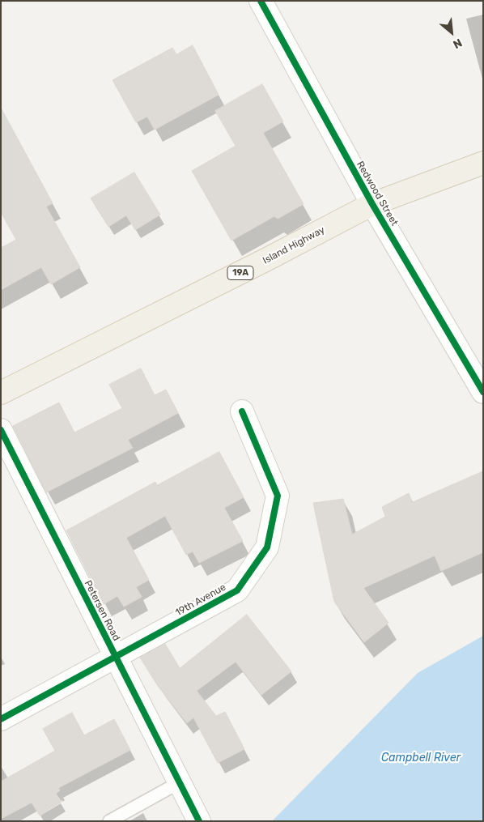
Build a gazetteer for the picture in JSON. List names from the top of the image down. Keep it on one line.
{"streets":{"main road":["Island Highway","19A"],"street":["Redwood Street","19th Avenue","Petersen Road"]},"crossings":[["Redwood Street","Island Highway"],["19th Avenue","Petersen Road"]],"water":["Campbell River"],"north":"bottom right"}
